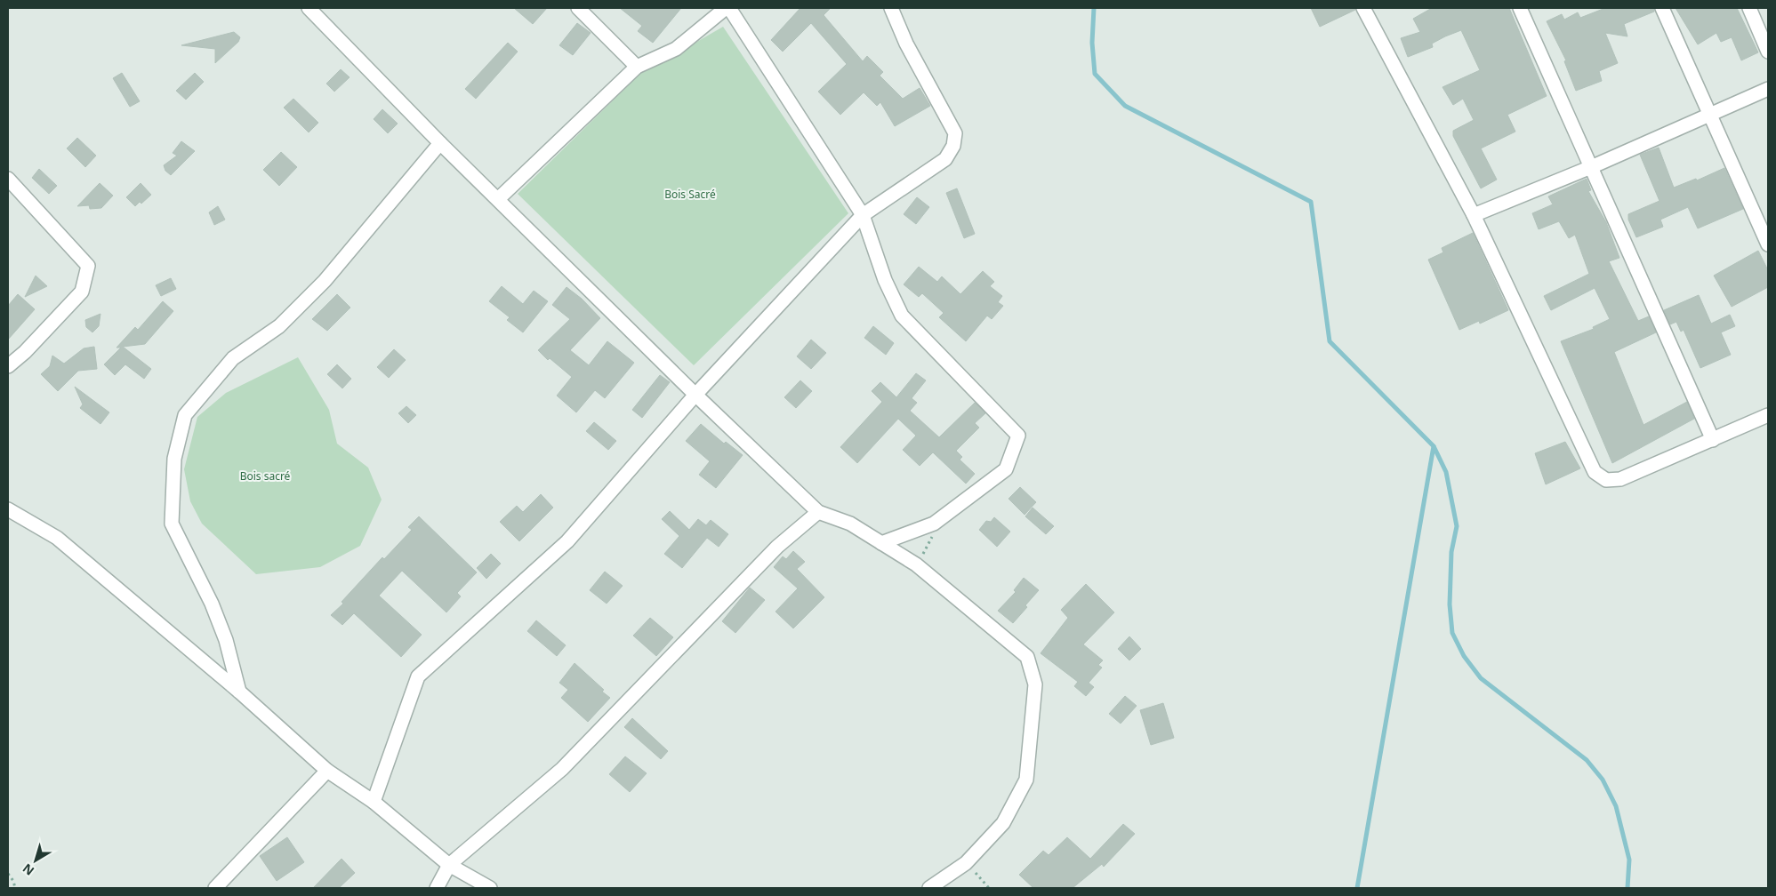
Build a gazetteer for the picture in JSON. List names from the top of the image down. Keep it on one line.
{"parks":["Bois Sacré","Bois sacré"],"north":"bottom left"}
